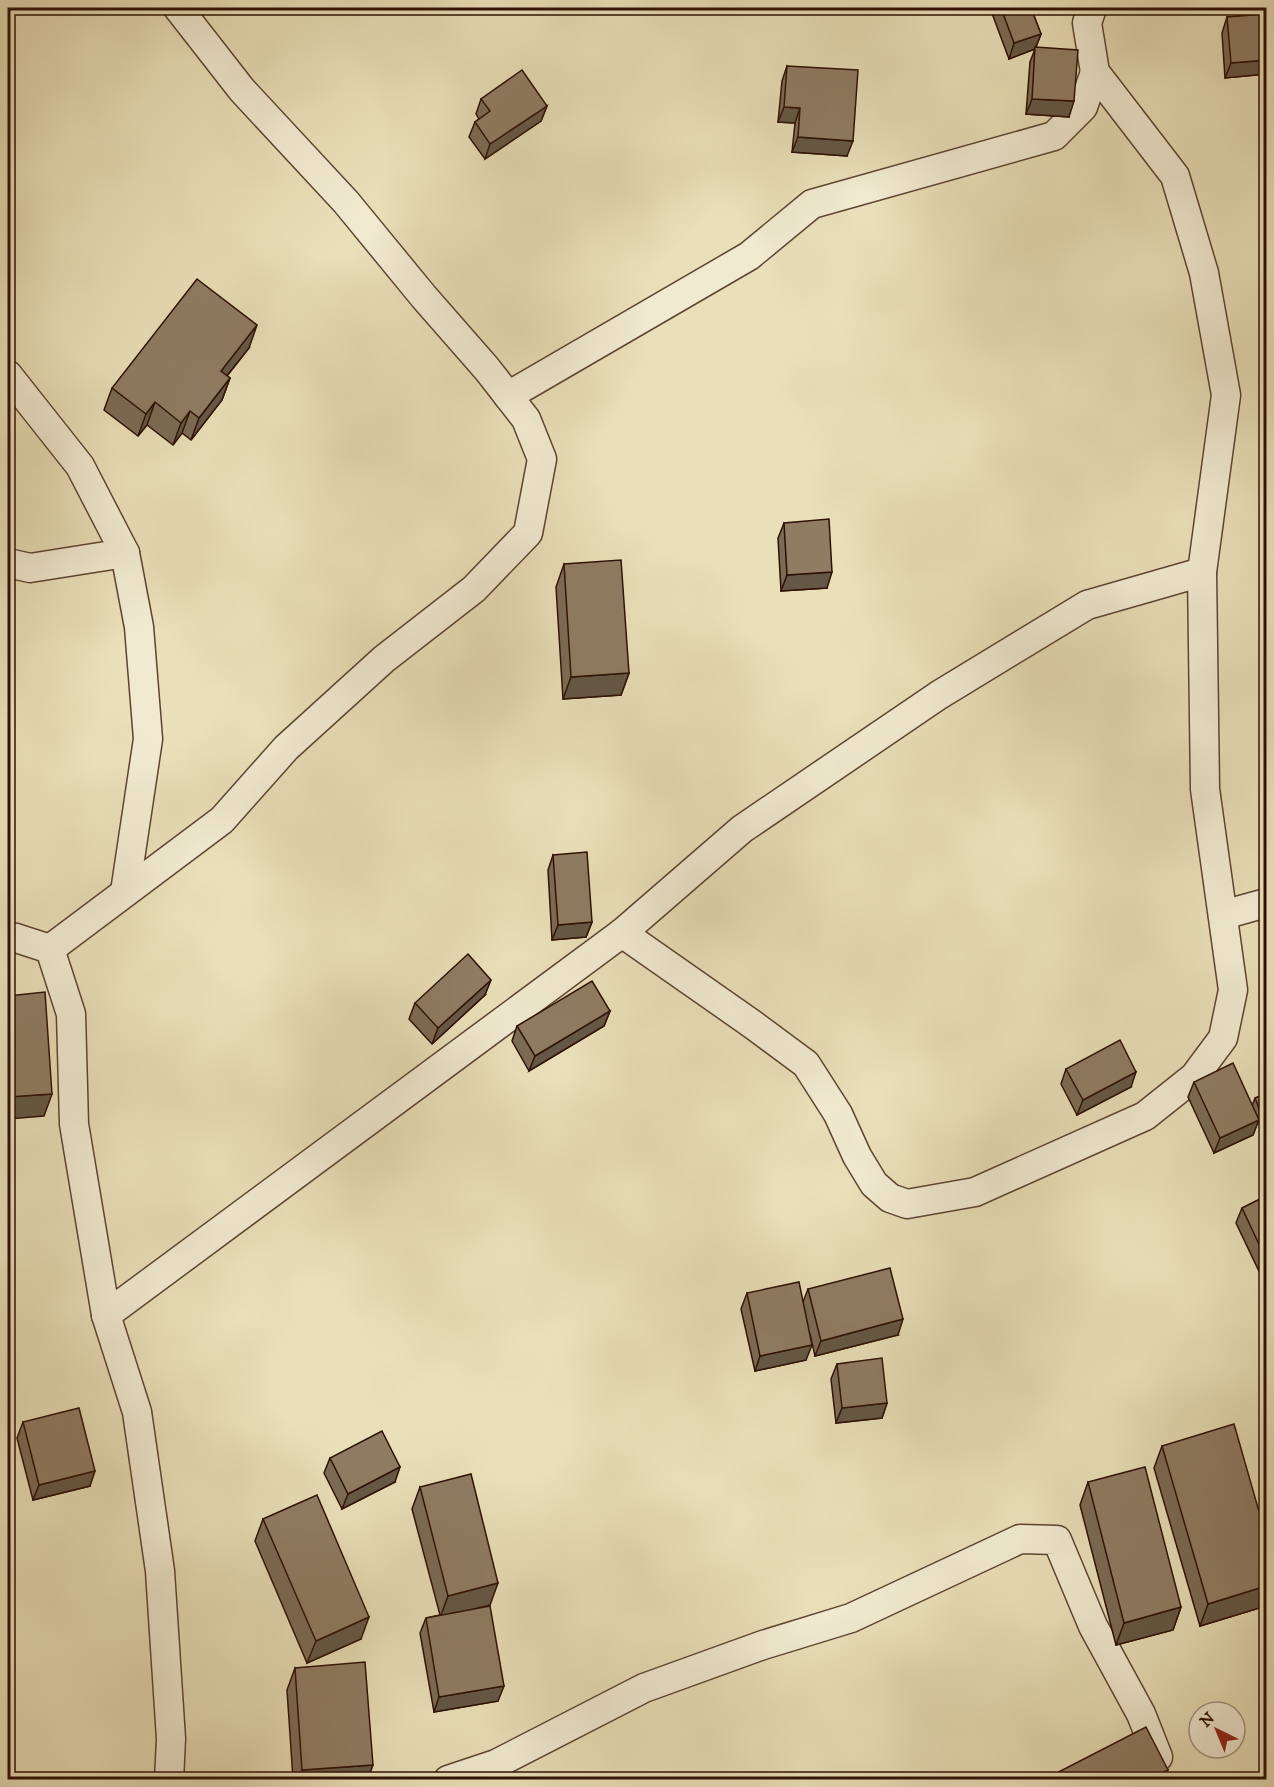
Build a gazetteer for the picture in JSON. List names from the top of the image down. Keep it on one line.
{"north":"top left"}
